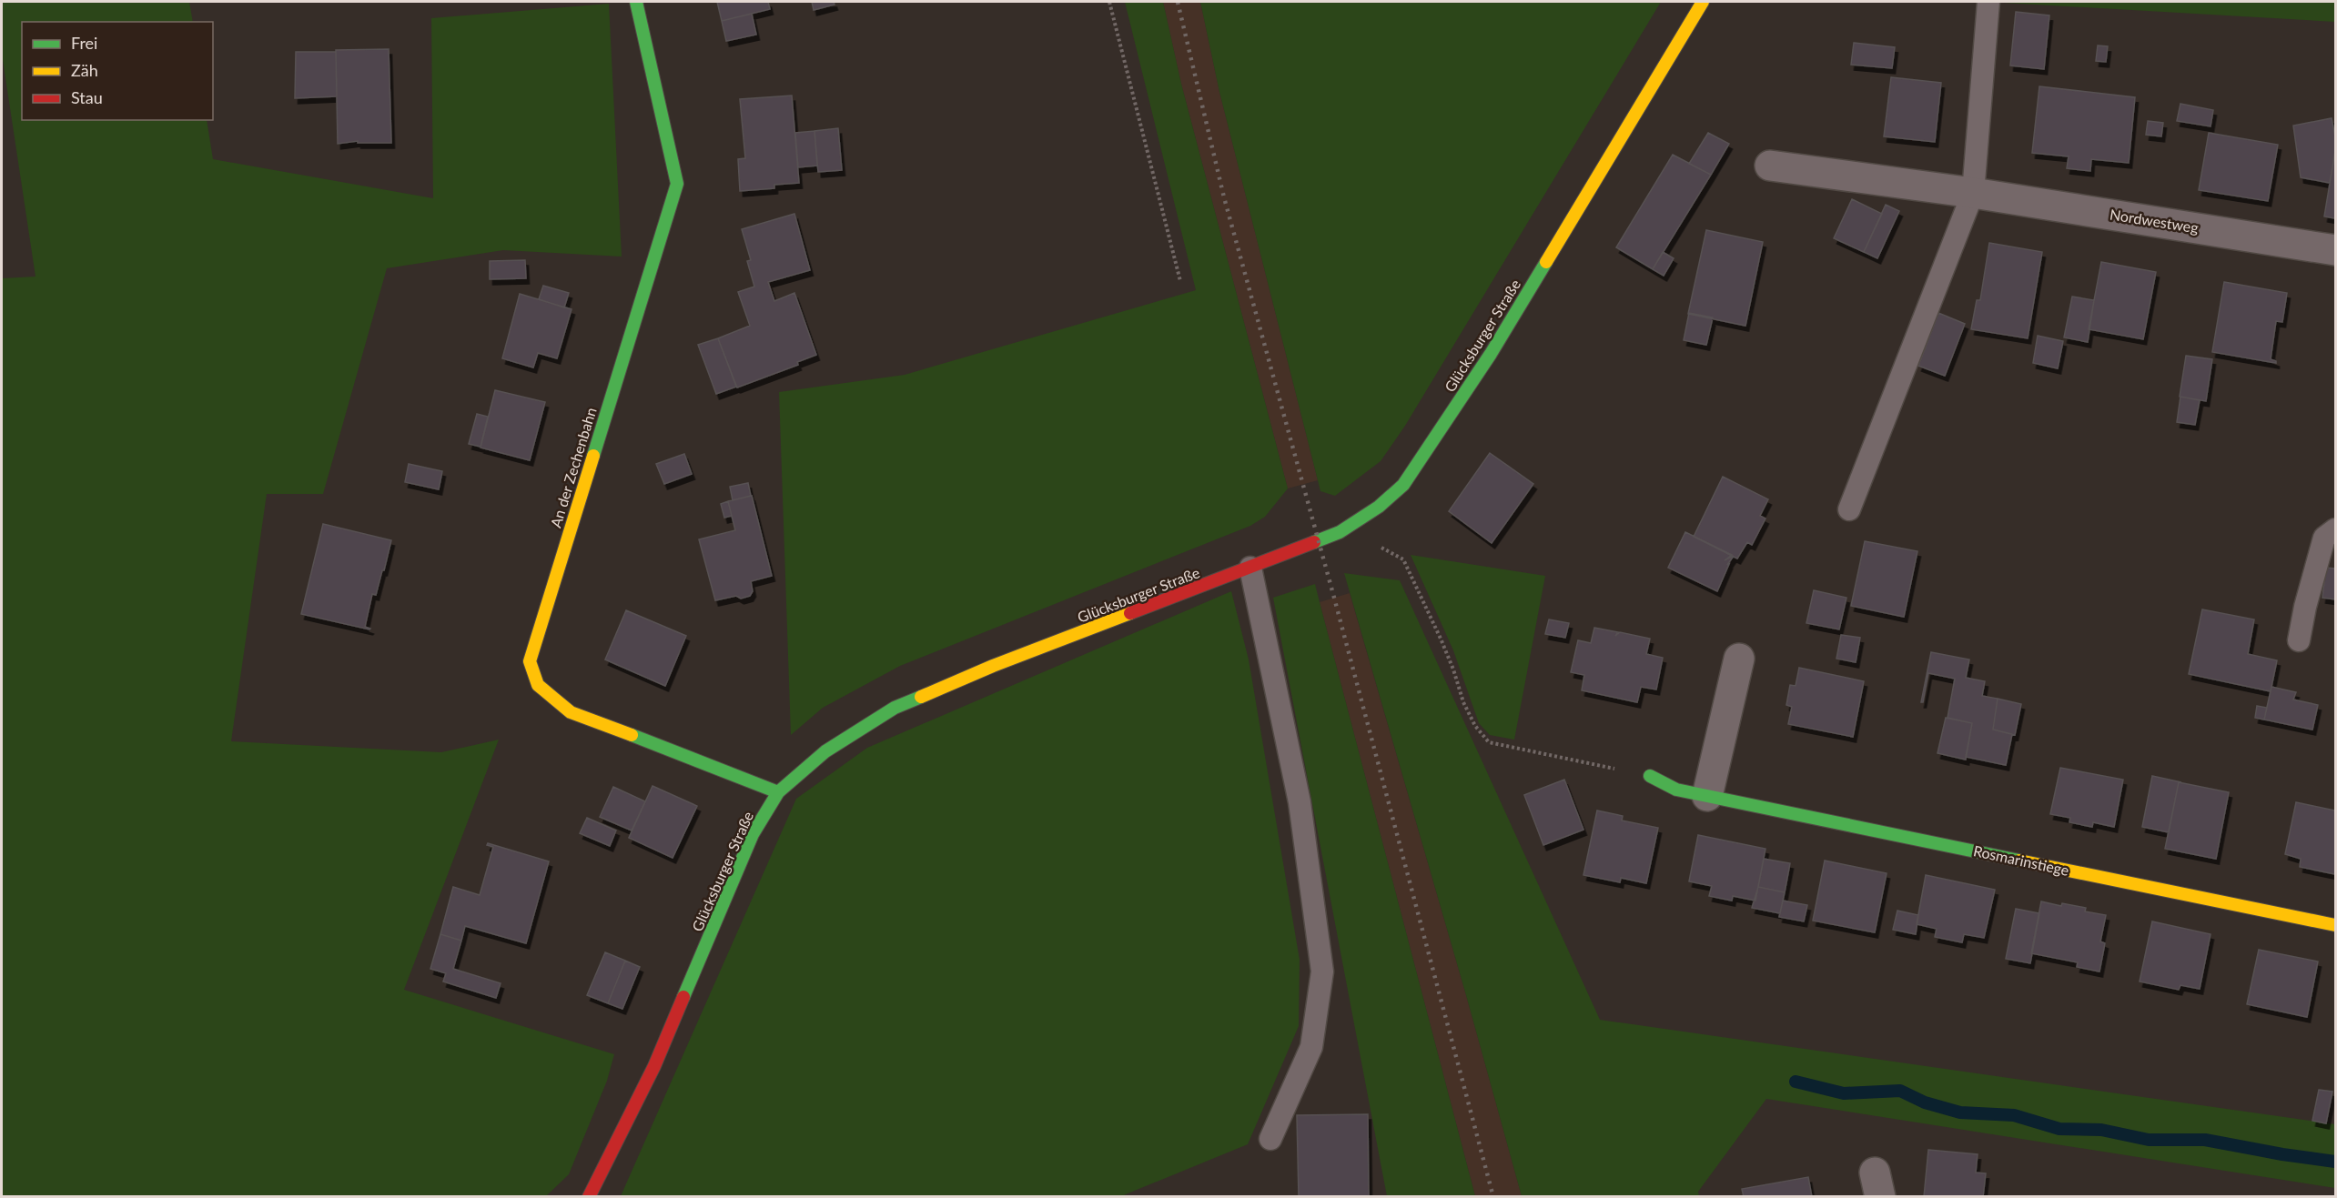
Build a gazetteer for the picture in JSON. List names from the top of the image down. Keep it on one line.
{"streets":{"main road":["Glücksburger Straße","An der Zechenbahn","Rosmarinstiege"],"street":["Nordwestweg"]},"crossings":[["Glücksburger Straße","An der Zechenbahn"]],"legend":["Frei","Zäh","Stau"]}
